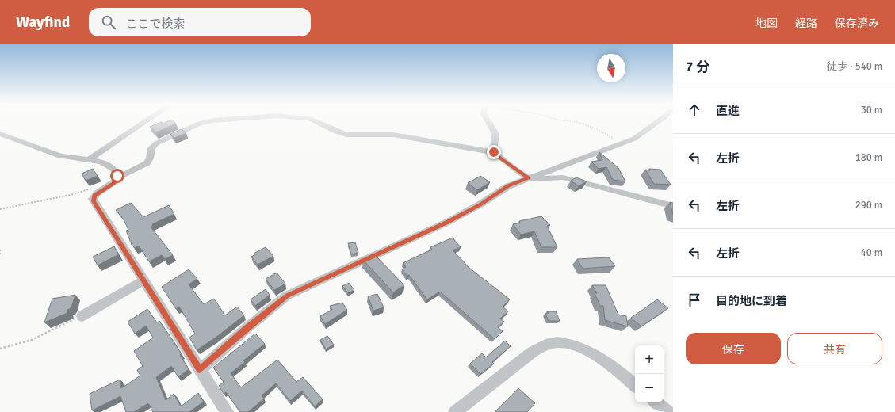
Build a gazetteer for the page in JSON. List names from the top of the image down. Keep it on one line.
{"north":"bottom","page":{"header":"Wayfind","search":"ここで検索","nav":["地図","経路","保存済み"],"heading":["7 分","徒歩 · 540 m"],"list":[["直進","30 m"],["左折","180 m"],["左折","290 m"],["左折","40 m"],"目的地に到着"],"buttons":["保存","共有"],"map_buttons":["+","−"]}}
